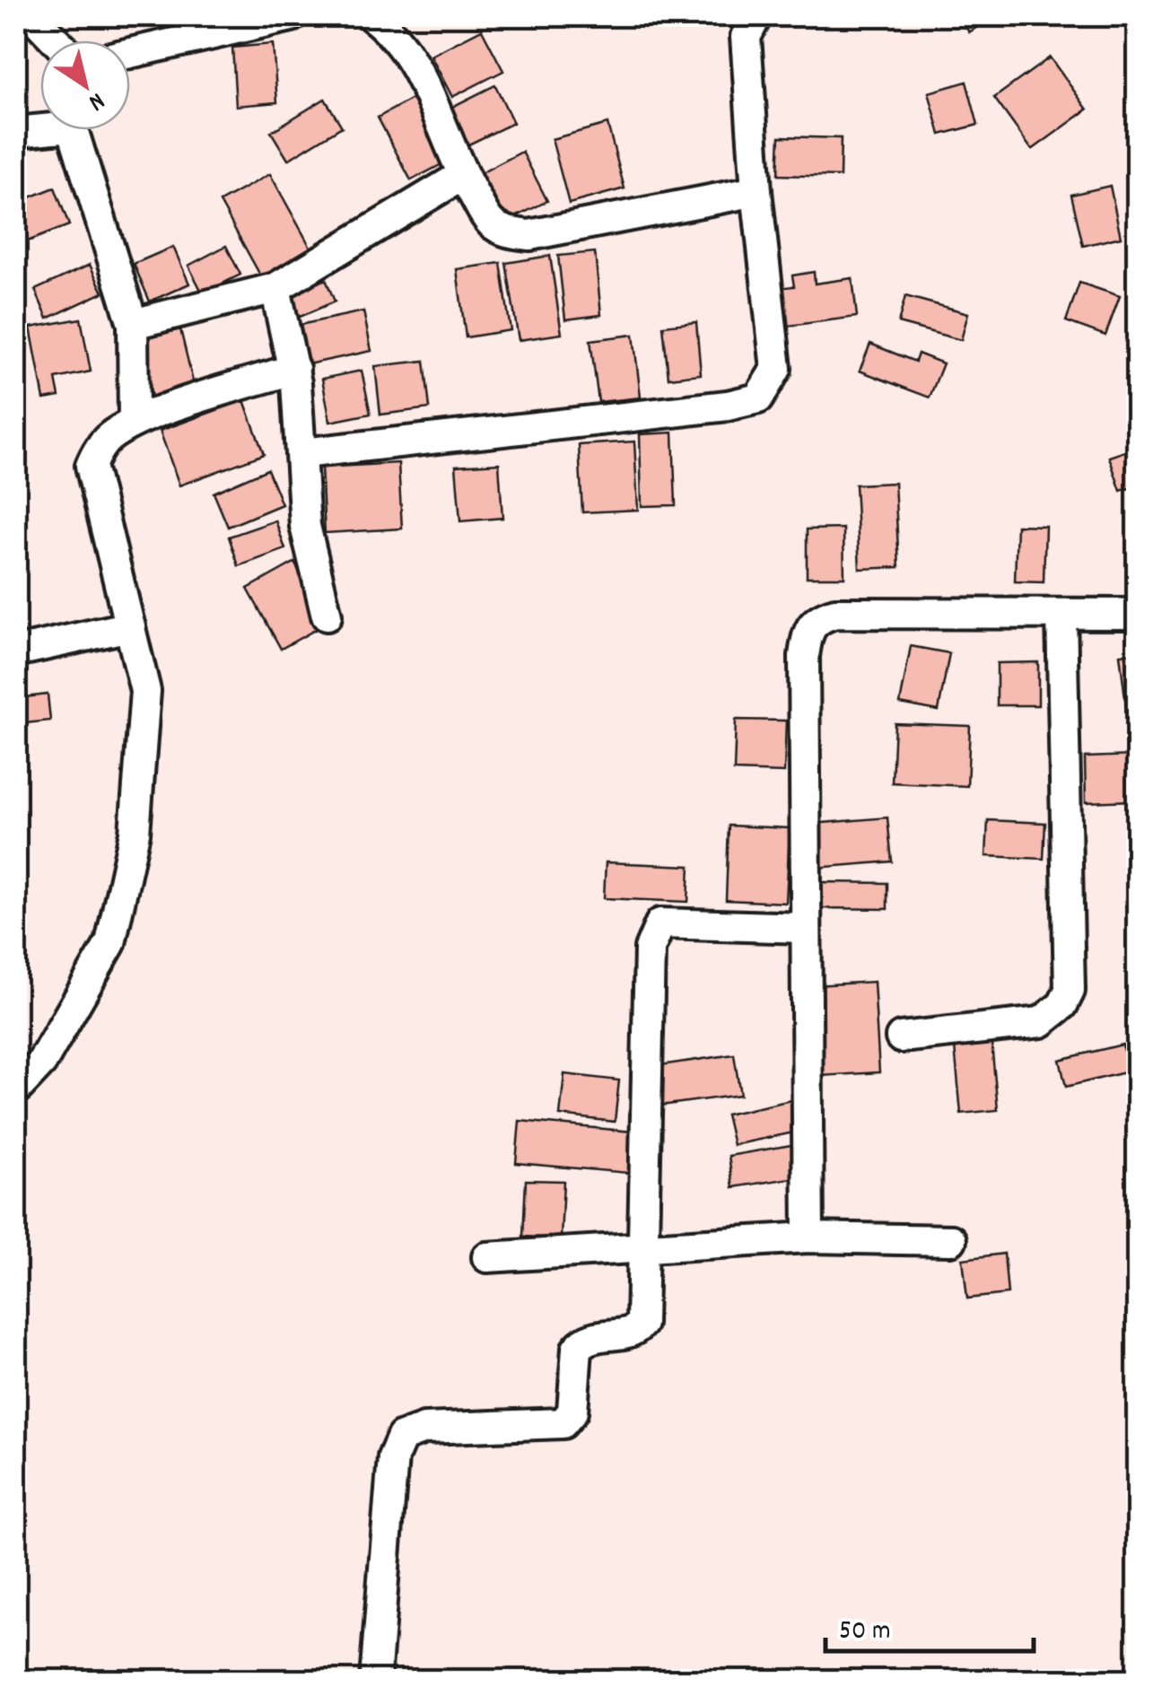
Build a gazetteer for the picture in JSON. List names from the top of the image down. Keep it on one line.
{"scale_bar":"50 m","north":"bottom right"}
